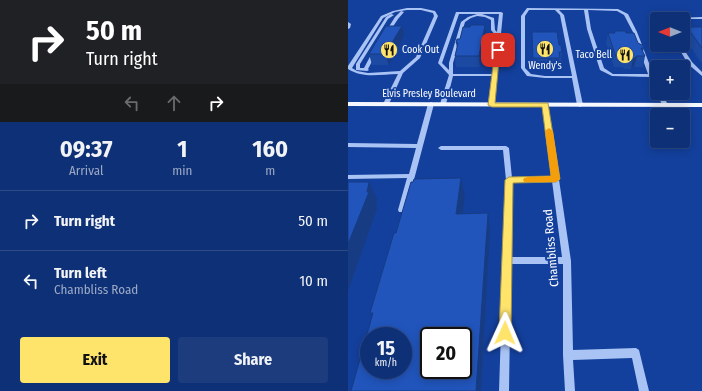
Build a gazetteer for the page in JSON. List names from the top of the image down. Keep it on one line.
{"streets":{"main road":["Elvis Presley Boulevard"],"street":["Chambliss Road"]},"crossings":[["Elvis Presley Boulevard","Chambliss Road"]],"places":{"restaurant":["Wendy's","Cook Out","Taco Bell"]},"north":"left","page":{"turn":["50 m","Turn right"],"map_buttons":["+","−"],"eta":["09:37","Arrival","1","min","160","m"],"list":[{"name":"Turn right","value":"50 m"},{"name":"Turn left","note":"Chambliss Road","value":"10 m"}],"speed":"15 km/h","limit":"20","buttons":["Exit","Share"]}}
